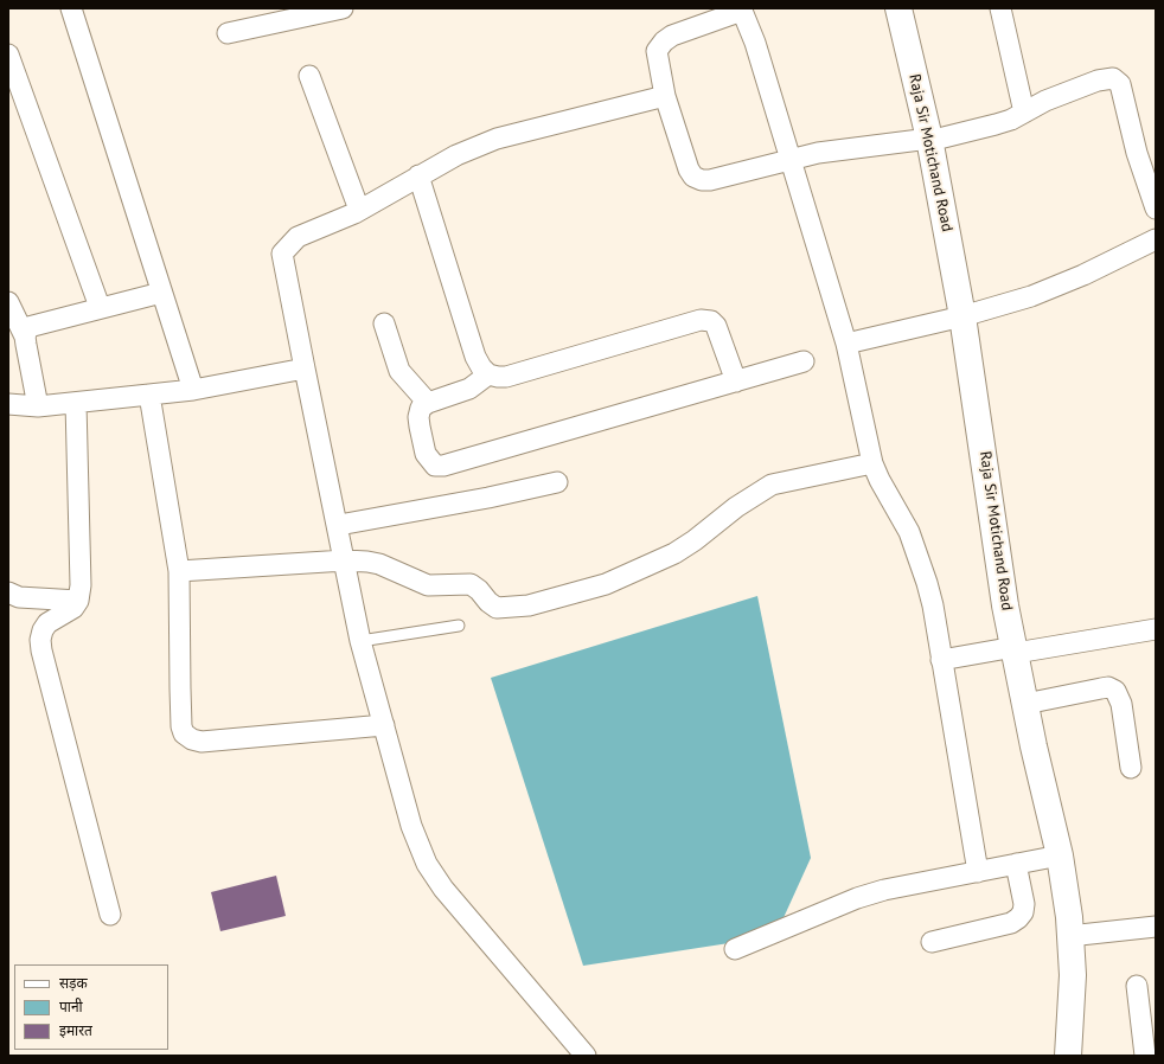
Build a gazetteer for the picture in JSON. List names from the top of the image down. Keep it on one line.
{"streets":{"street":["Raja Sir Motichand Road"]},"legend":["सड़क","पानी","इमारत"]}
